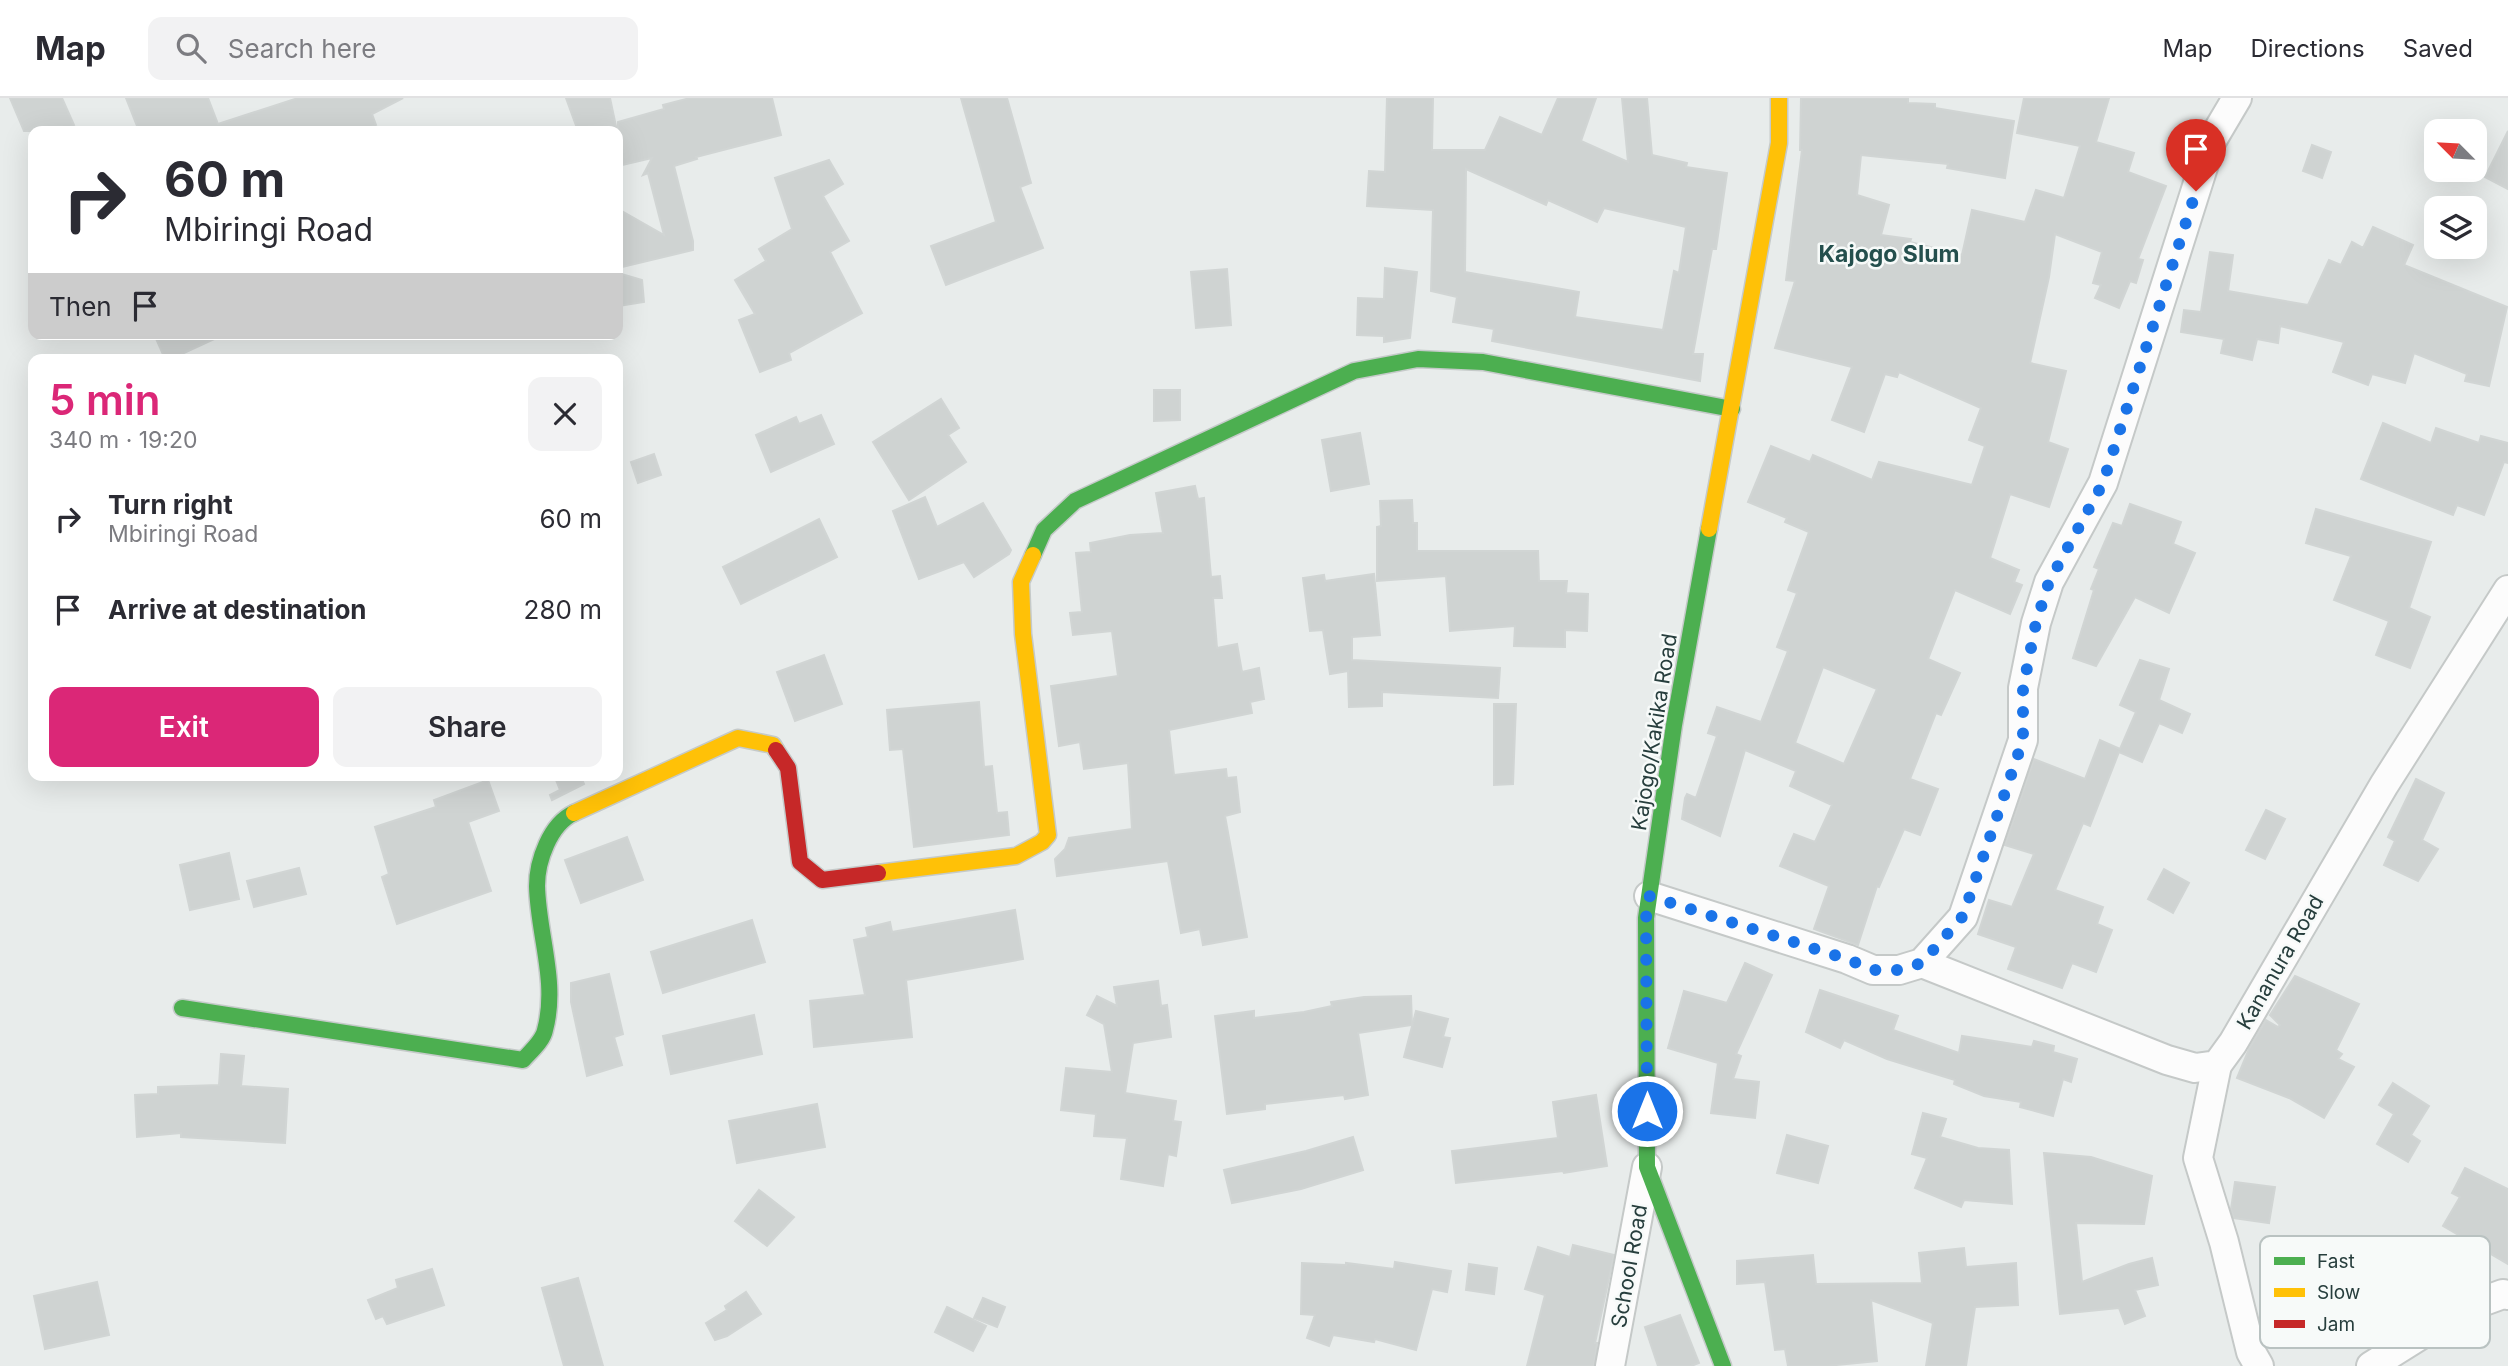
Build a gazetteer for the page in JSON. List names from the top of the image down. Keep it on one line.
{"streets":{"street":["Kajogo/Kakika Road","Kananura Road","School Road"]},"crossings":[["Kajogo/Kakika Road","School Road"]],"districts":["Kajogo Slum"],"legend":["Fast","Slow","Jam"],"north":"top left","page":{"header":"Map","search":"Search here","nav":["Map","Directions","Saved"],"turn":["60 m","Mbiringi Road"],"then":"Then","heading":["5 min","340 m · 19:20"],"list":[{"name":"Turn right","note":"Mbiringi Road","value":"60 m"},{"name":"Arrive at destination","value":"280 m"}],"buttons":["Exit","Share"]}}
